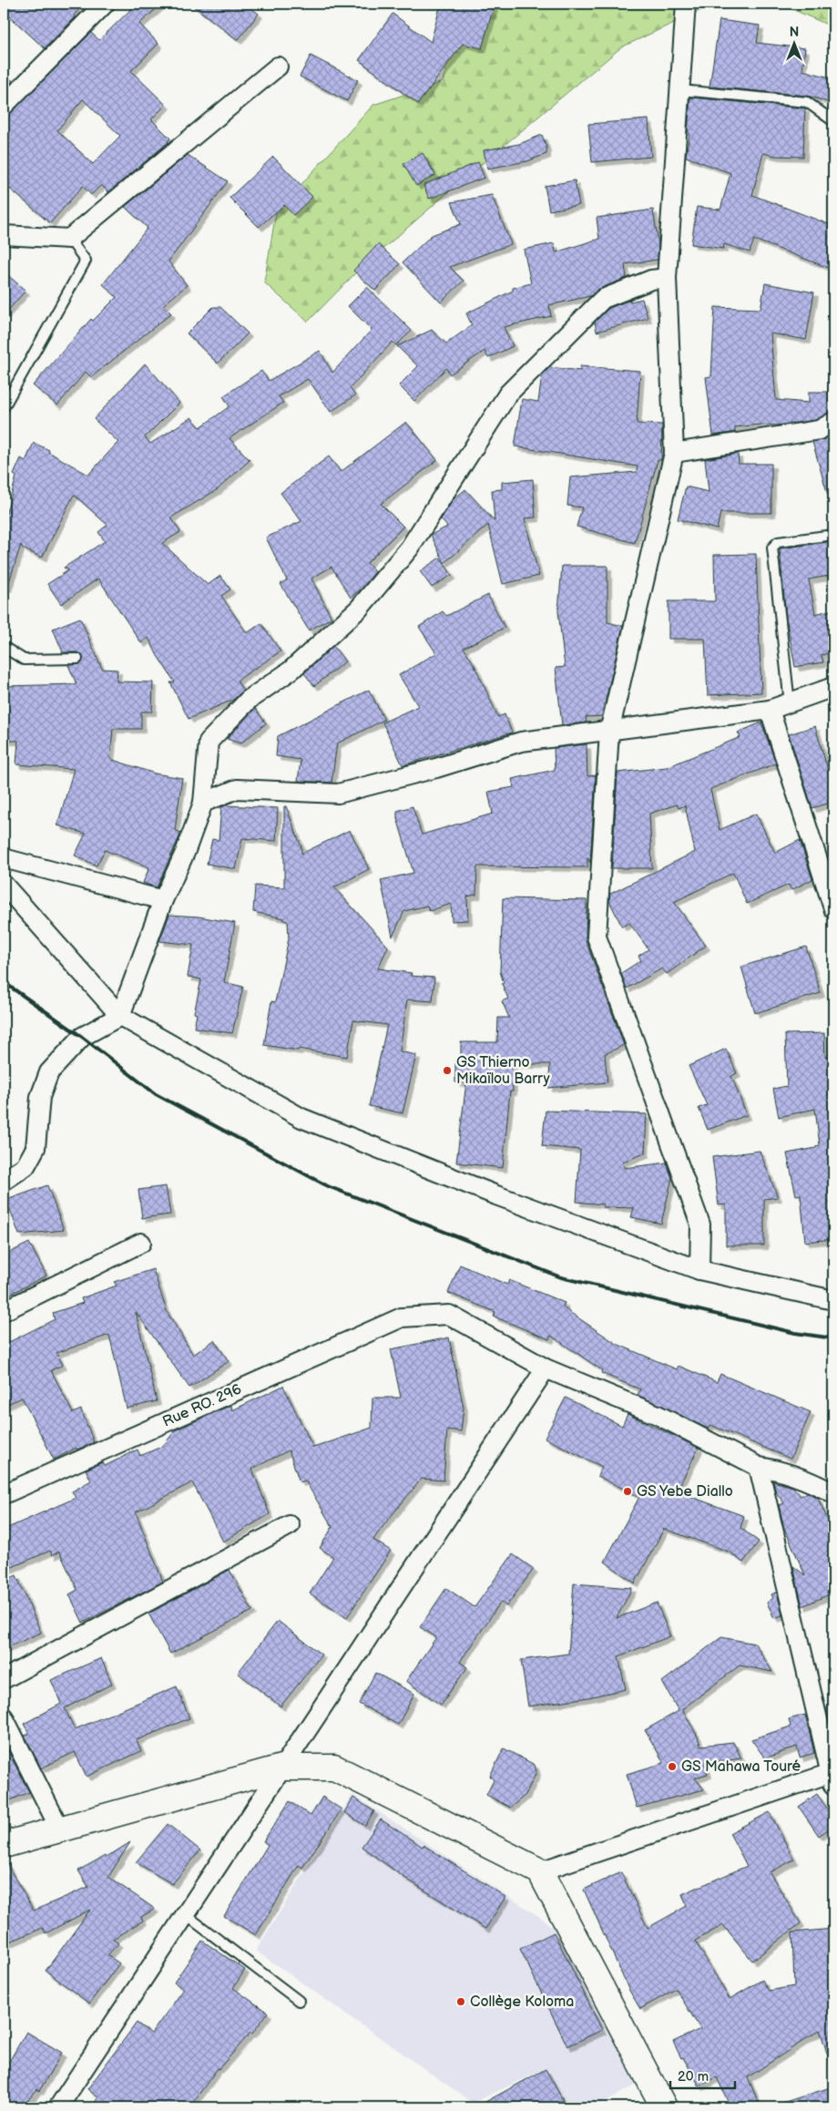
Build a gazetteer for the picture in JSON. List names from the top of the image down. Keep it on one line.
{"streets":{"street":["Rue RO. 296"]},"places":["GS Thierno Mikaïlou Barry","GS Yebe Diallo","GS Mahawa Touré","Collège Koloma"],"scale_bar":"20 m","north":"top"}
